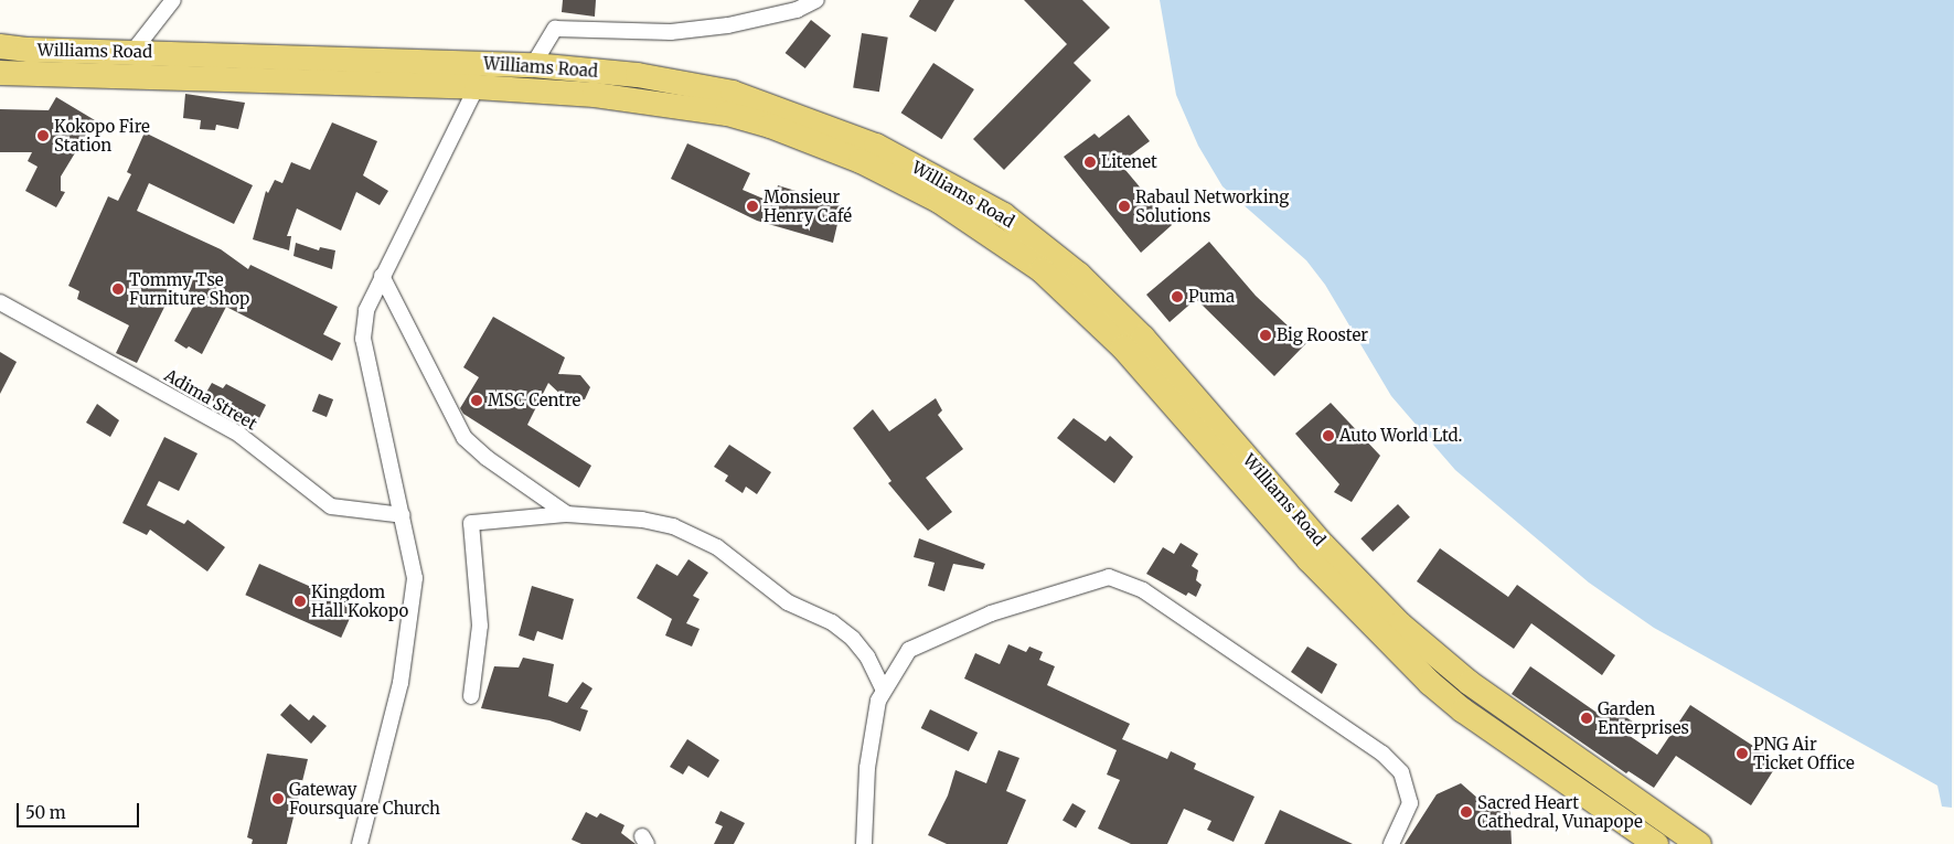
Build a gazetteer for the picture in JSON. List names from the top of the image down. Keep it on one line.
{"streets":{"main road":["Williams Road"],"street":["Adima Street"]},"places":["Kokopo Fire Station","Litenet","Monsieur Henry Café","Rabaul Networking Solutions","Tommy Tse Furniture Shop","Puma","Big Rooster","MSC Centre","Auto World Ltd.","Kingdom Hall Kokopo","Garden Enterprises","PNG Air Ticket Office","Gateway Foursquare Church","Sacred Heart Cathedral, Vunapope"],"scale_bar":"50 m"}
